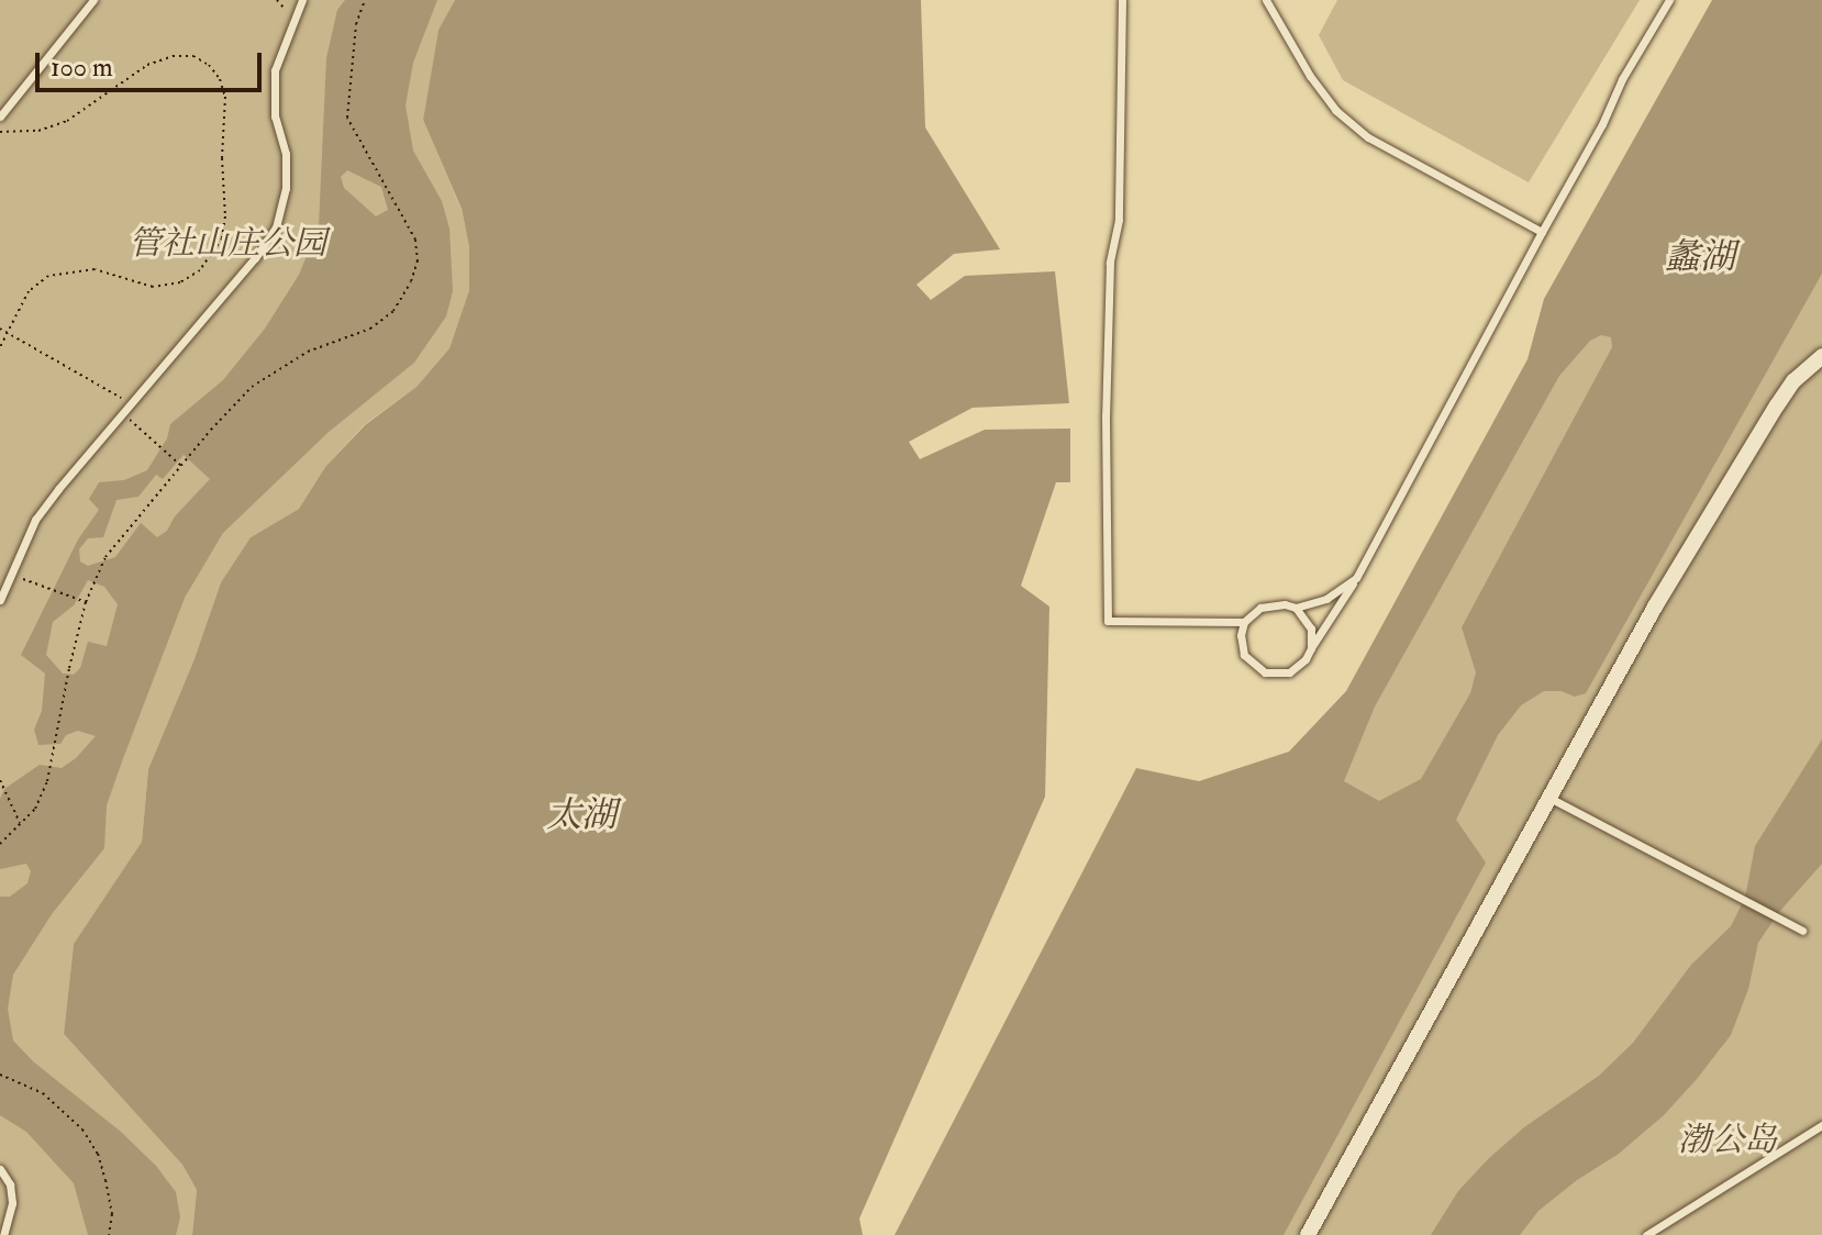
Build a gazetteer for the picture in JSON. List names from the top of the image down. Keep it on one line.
{"water":["蠡湖","太湖"],"parks":["管社山庄公园","渤公岛"],"scale_bar":"100 m"}
